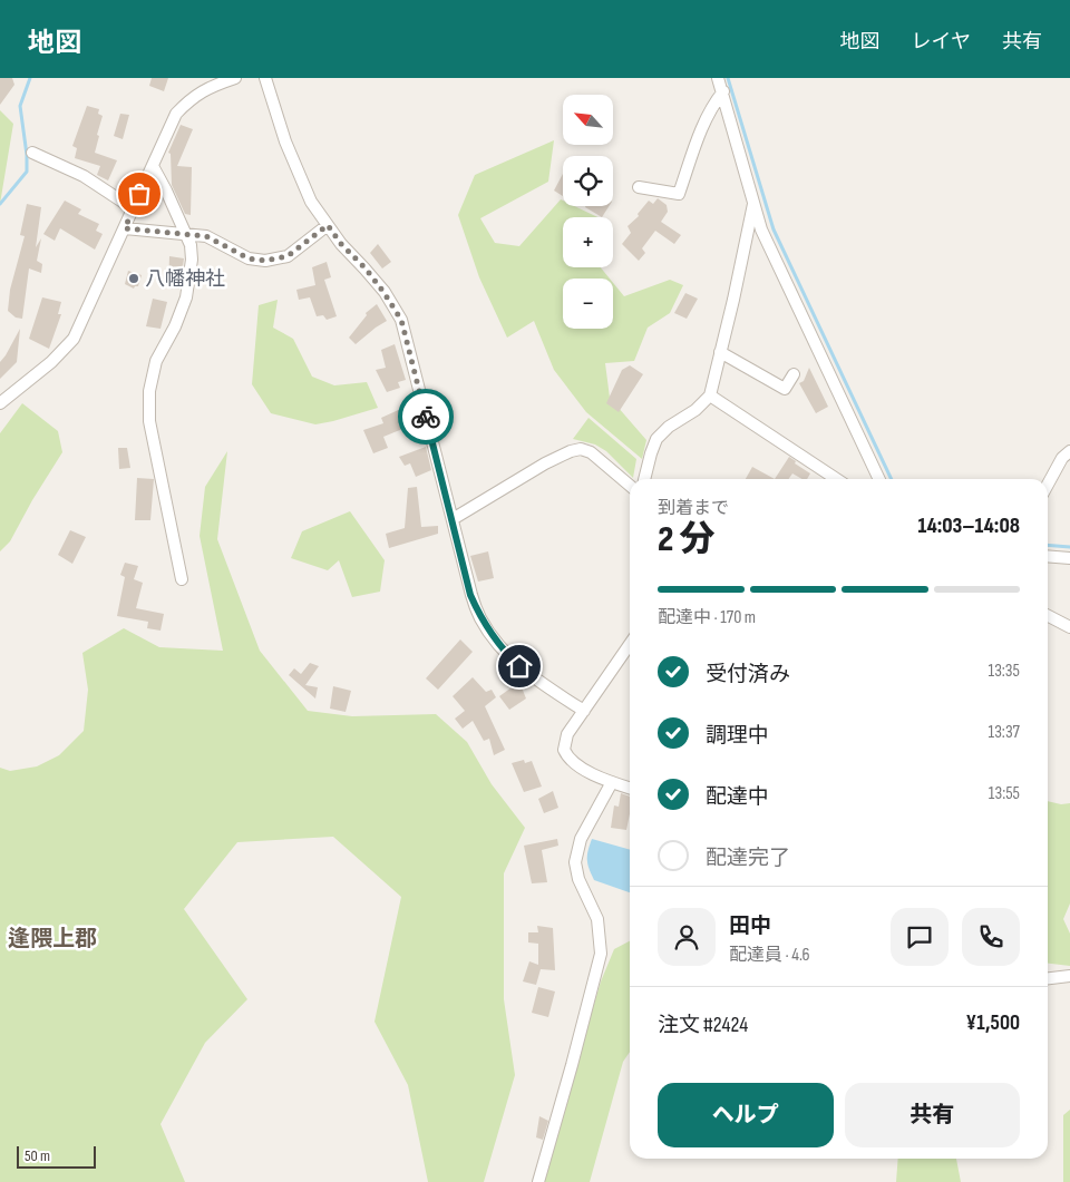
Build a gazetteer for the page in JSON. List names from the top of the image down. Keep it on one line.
{"districts":["逢隈上郡"],"places":["八幡神社"],"scale_bar":"50 m","north":"top left","page":{"header":"地図","nav":["地図","レイヤ","共有"],"map_buttons":["+","−"],"heading":["2 分","到着まで","14:03–14:08"],"panel":["田中","配達員 · 4.6","注文 #2424","¥1,500"],"bar":"配達中 · 170 m","list":[["受付済み","13:35"],["調理中","13:37"],["配達中","13:55"],"配達完了"],"buttons":["ヘルプ","共有"],"scale":"50 m"}}
